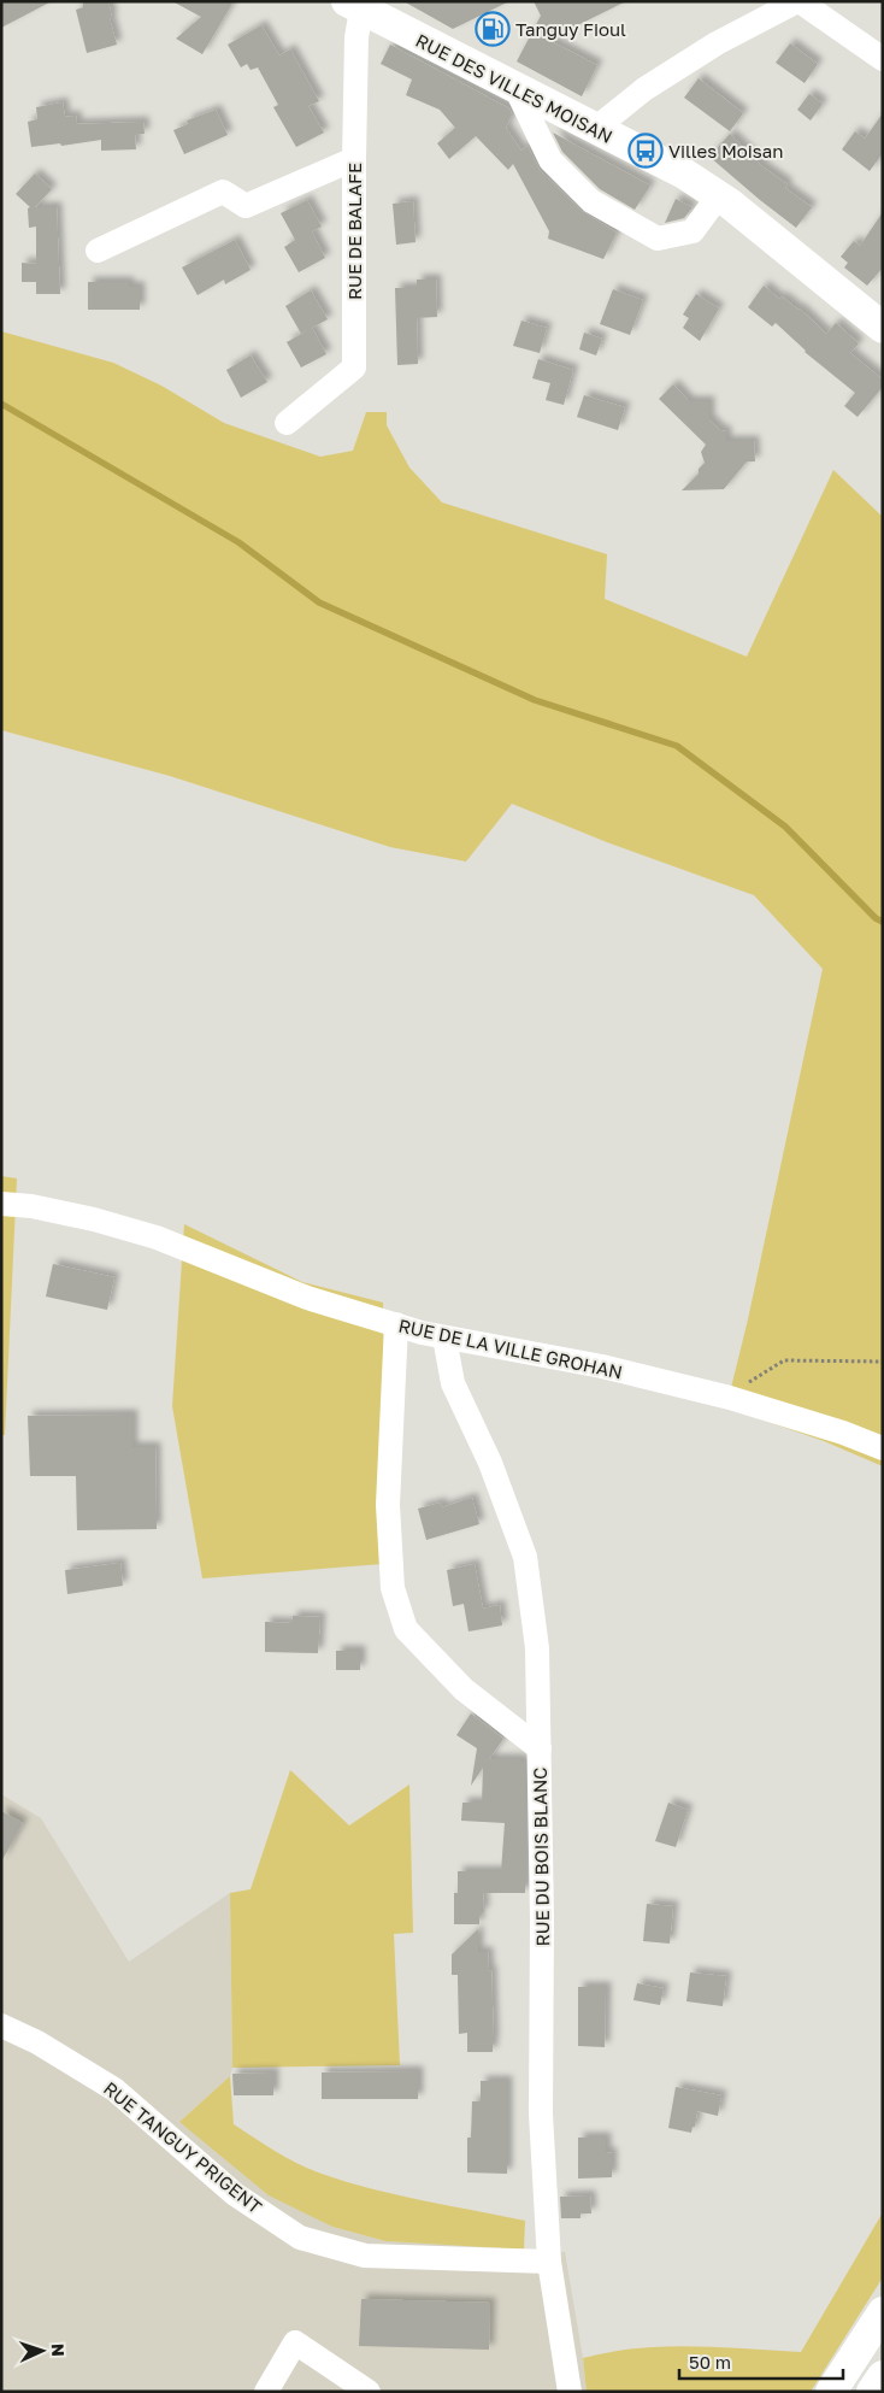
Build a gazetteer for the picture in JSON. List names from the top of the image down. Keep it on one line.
{"streets":{"main road":["RUE DES VILLES MOISAN"],"street":["RUE DE BALAFE","RUE DE LA VILLE GROHAN","RUE DU BOIS BLANC","RUE TANGUY PRIGENT"]},"crossings":[["RUE DES VILLES MOISAN","RUE DE BALAFE"],["RUE DE LA VILLE GROHAN","RUE DU BOIS BLANC"],["RUE DU BOIS BLANC","RUE TANGUY PRIGENT"]],"places":{"fuel station":["Tanguy Fioul"],"bus stop":["Villes Moisan"]},"scale_bar":"50 m","north":"right"}
